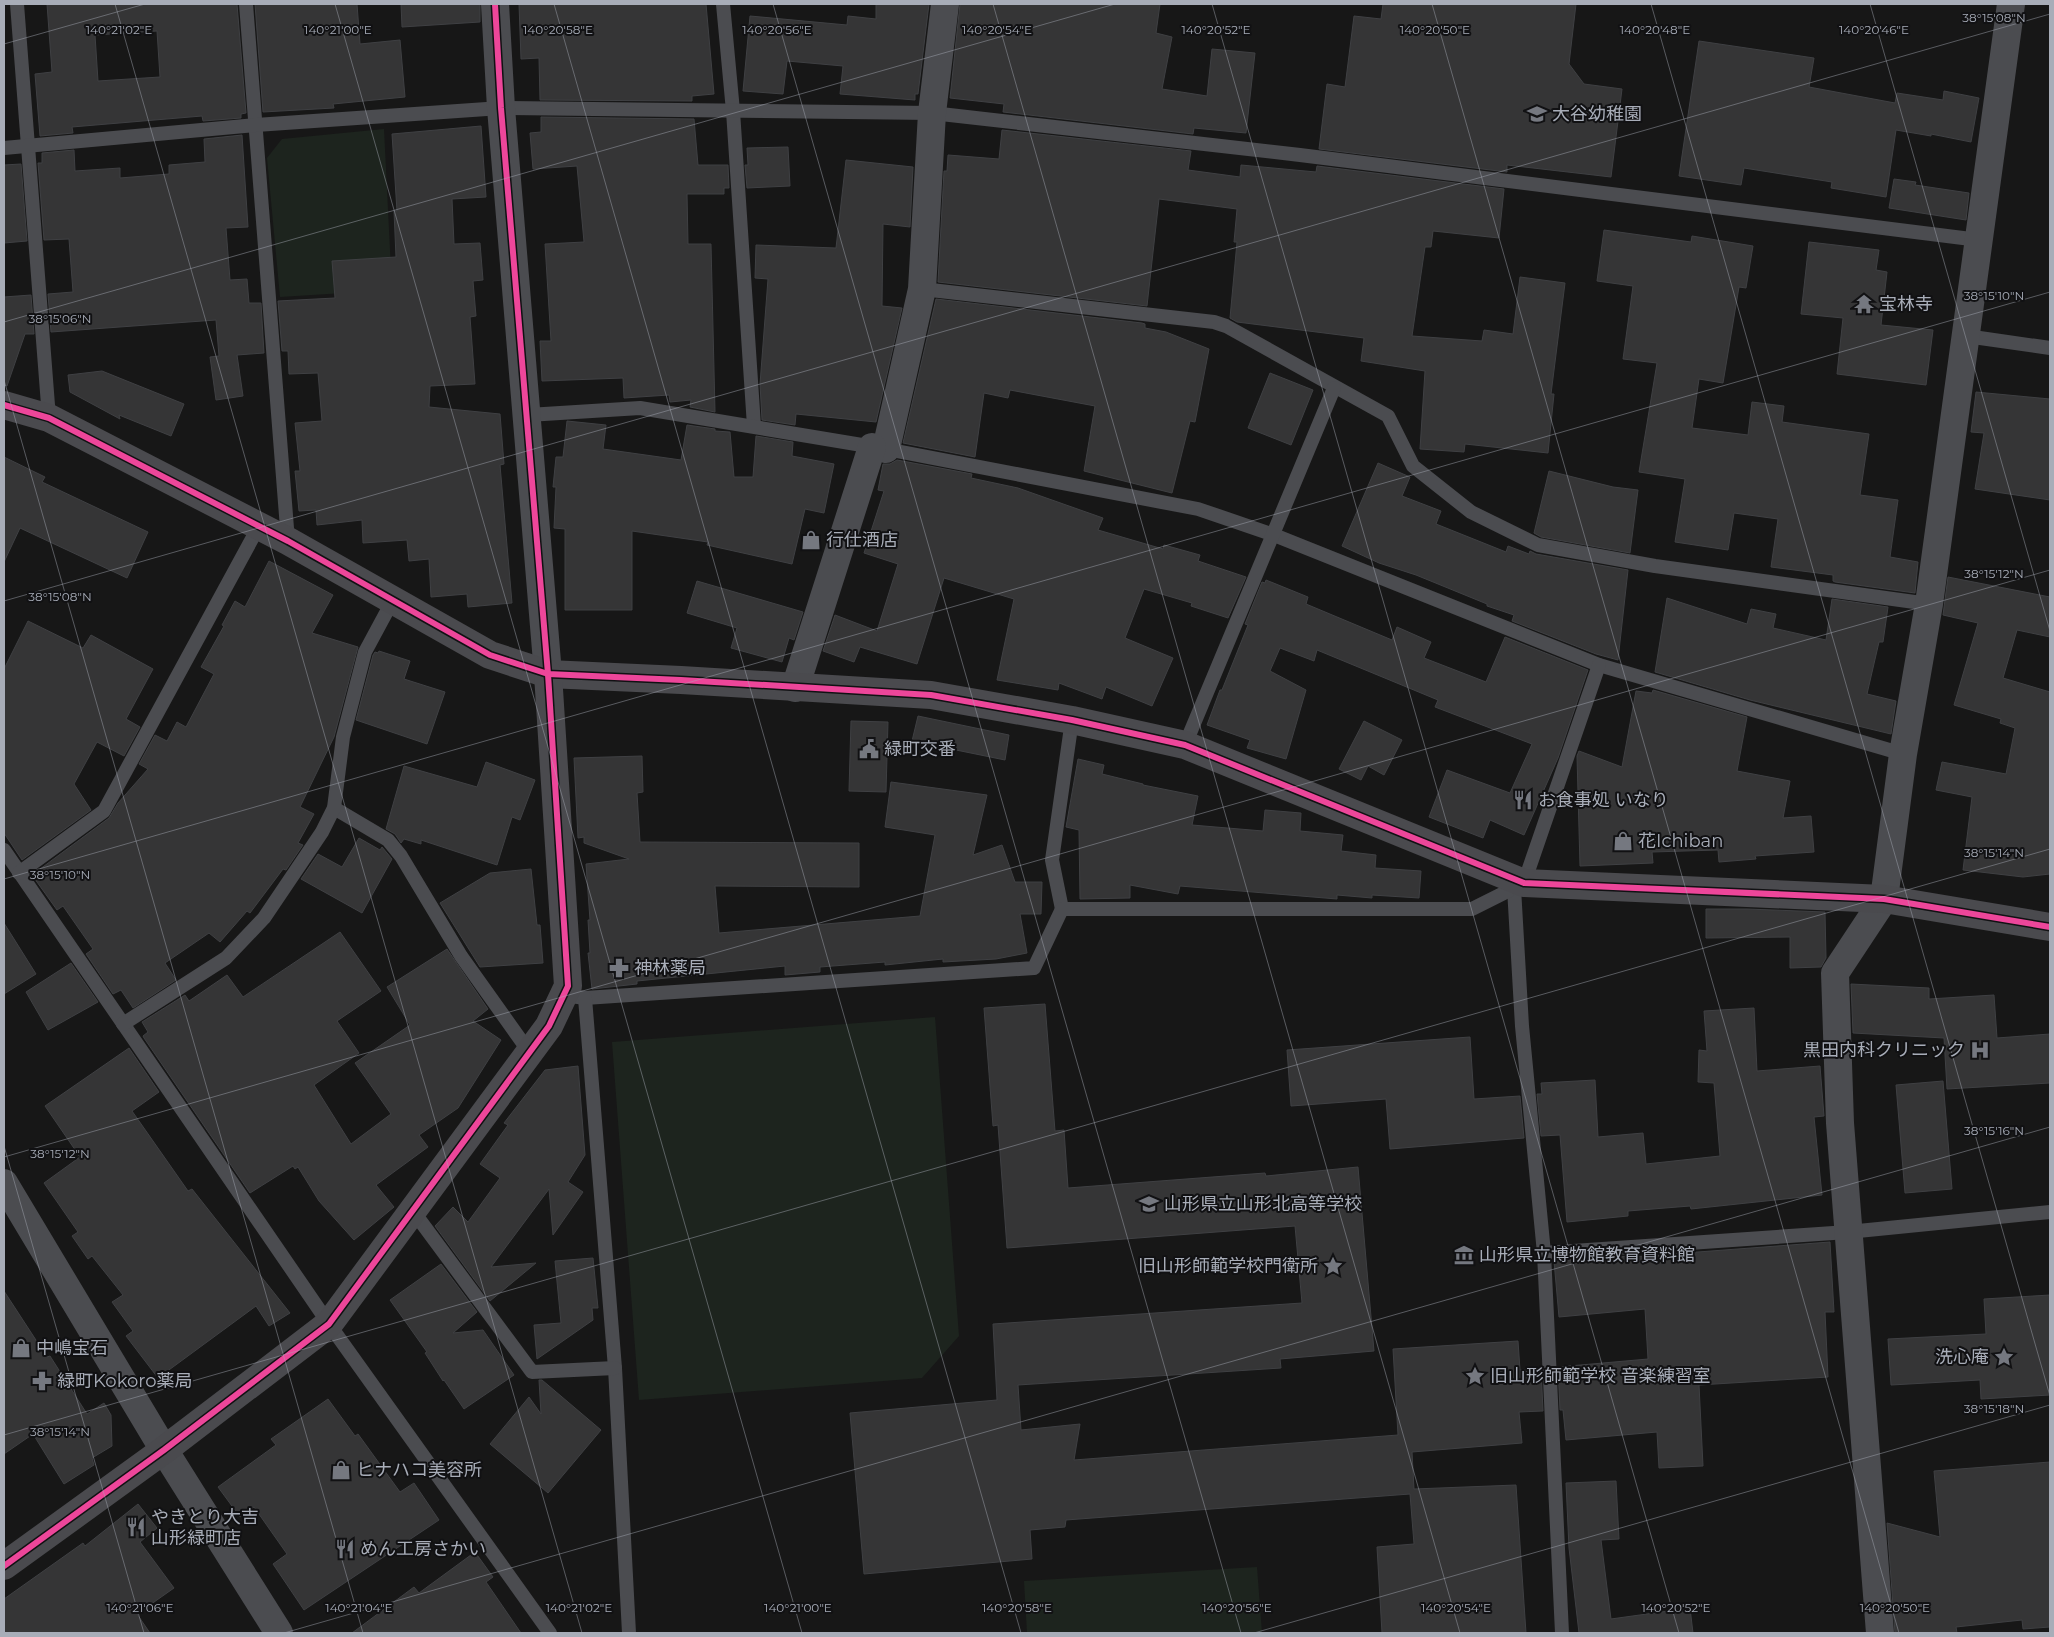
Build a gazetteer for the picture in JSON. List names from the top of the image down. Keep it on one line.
{"places":{"school or university":["大谷幼稚園","山形県立山形北高等学校"],"temple":["宝林寺"],"shop":["行仕酒店","花Ichiban","中嶋宝石","ヒナハコ美容所"],"public building":["緑町交番"],"restaurant":["お食事処 いなり","やきとり大吉 山形緑町店","めん工房さかい"],"pharmacy":["神林薬局","緑町Kokoro薬局"],"hospital":["黒田内科クリニック"],"museum":["山形県立博物館教育資料館"],"place":["旧山形師範学校門衛所","洗心庵","旧山形師範学校 音楽練習室"]},"coordinates":["38°15'08\"N","140°21'02\"E","140°21'00\"E","140°20'58\"E","140°20'56\"E","140°20'54\"E","140°20'52\"E","140°20'50\"E","140°20'48\"E","140°20'46\"E","38°15'10\"N","38°15'06\"N","38°15'12\"N","38°15'14\"N","38°15'16\"N","38°15'18\"N","140°21'06\"E","140°21'04\"E"]}
